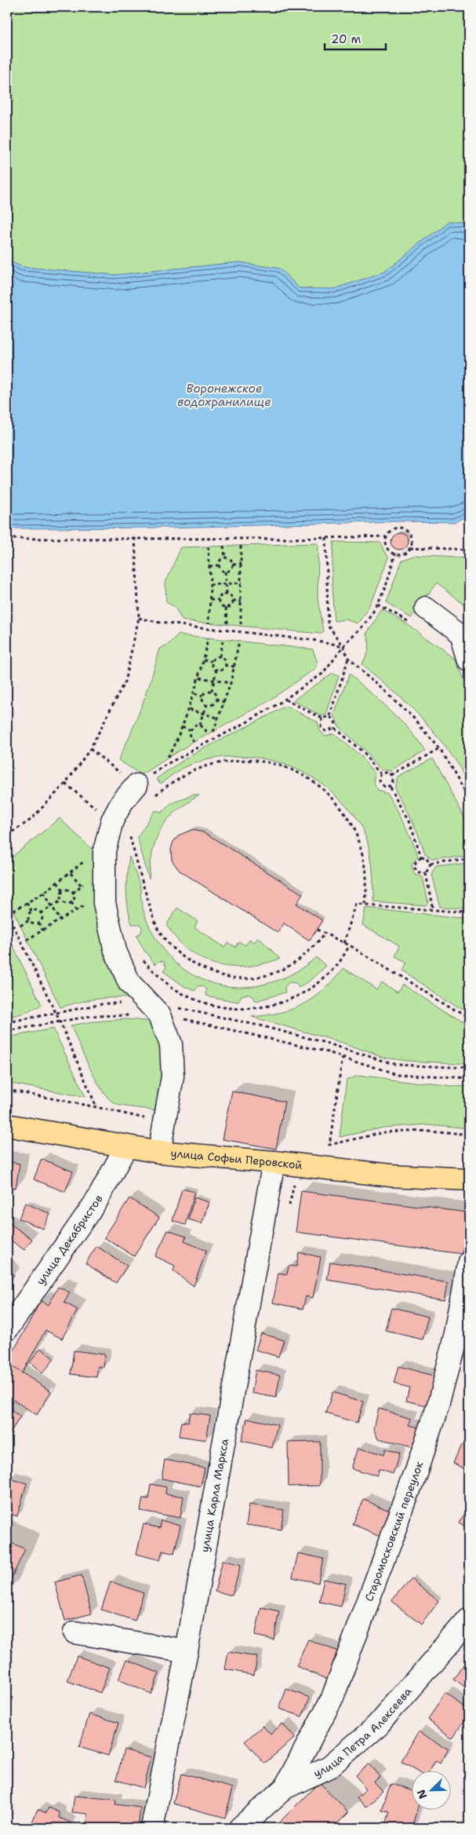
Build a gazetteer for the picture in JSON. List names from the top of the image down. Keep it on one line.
{"streets":{"main road":["улица Софьи Перовской"],"street":["улица Декабристов","улица Карла Маркса","Старомосковский переулок","улица Петра Алексеева"]},"crossings":[["улица Софьи Перовской","улица Декабристов"],["улица Софьи Перовской","улица Карла Маркса"],["Старомосковский переулок","улица Петра Алексеева"]],"water":["Воронежское водохранилище"],"scale_bar":"20 m","north":"bottom left"}
